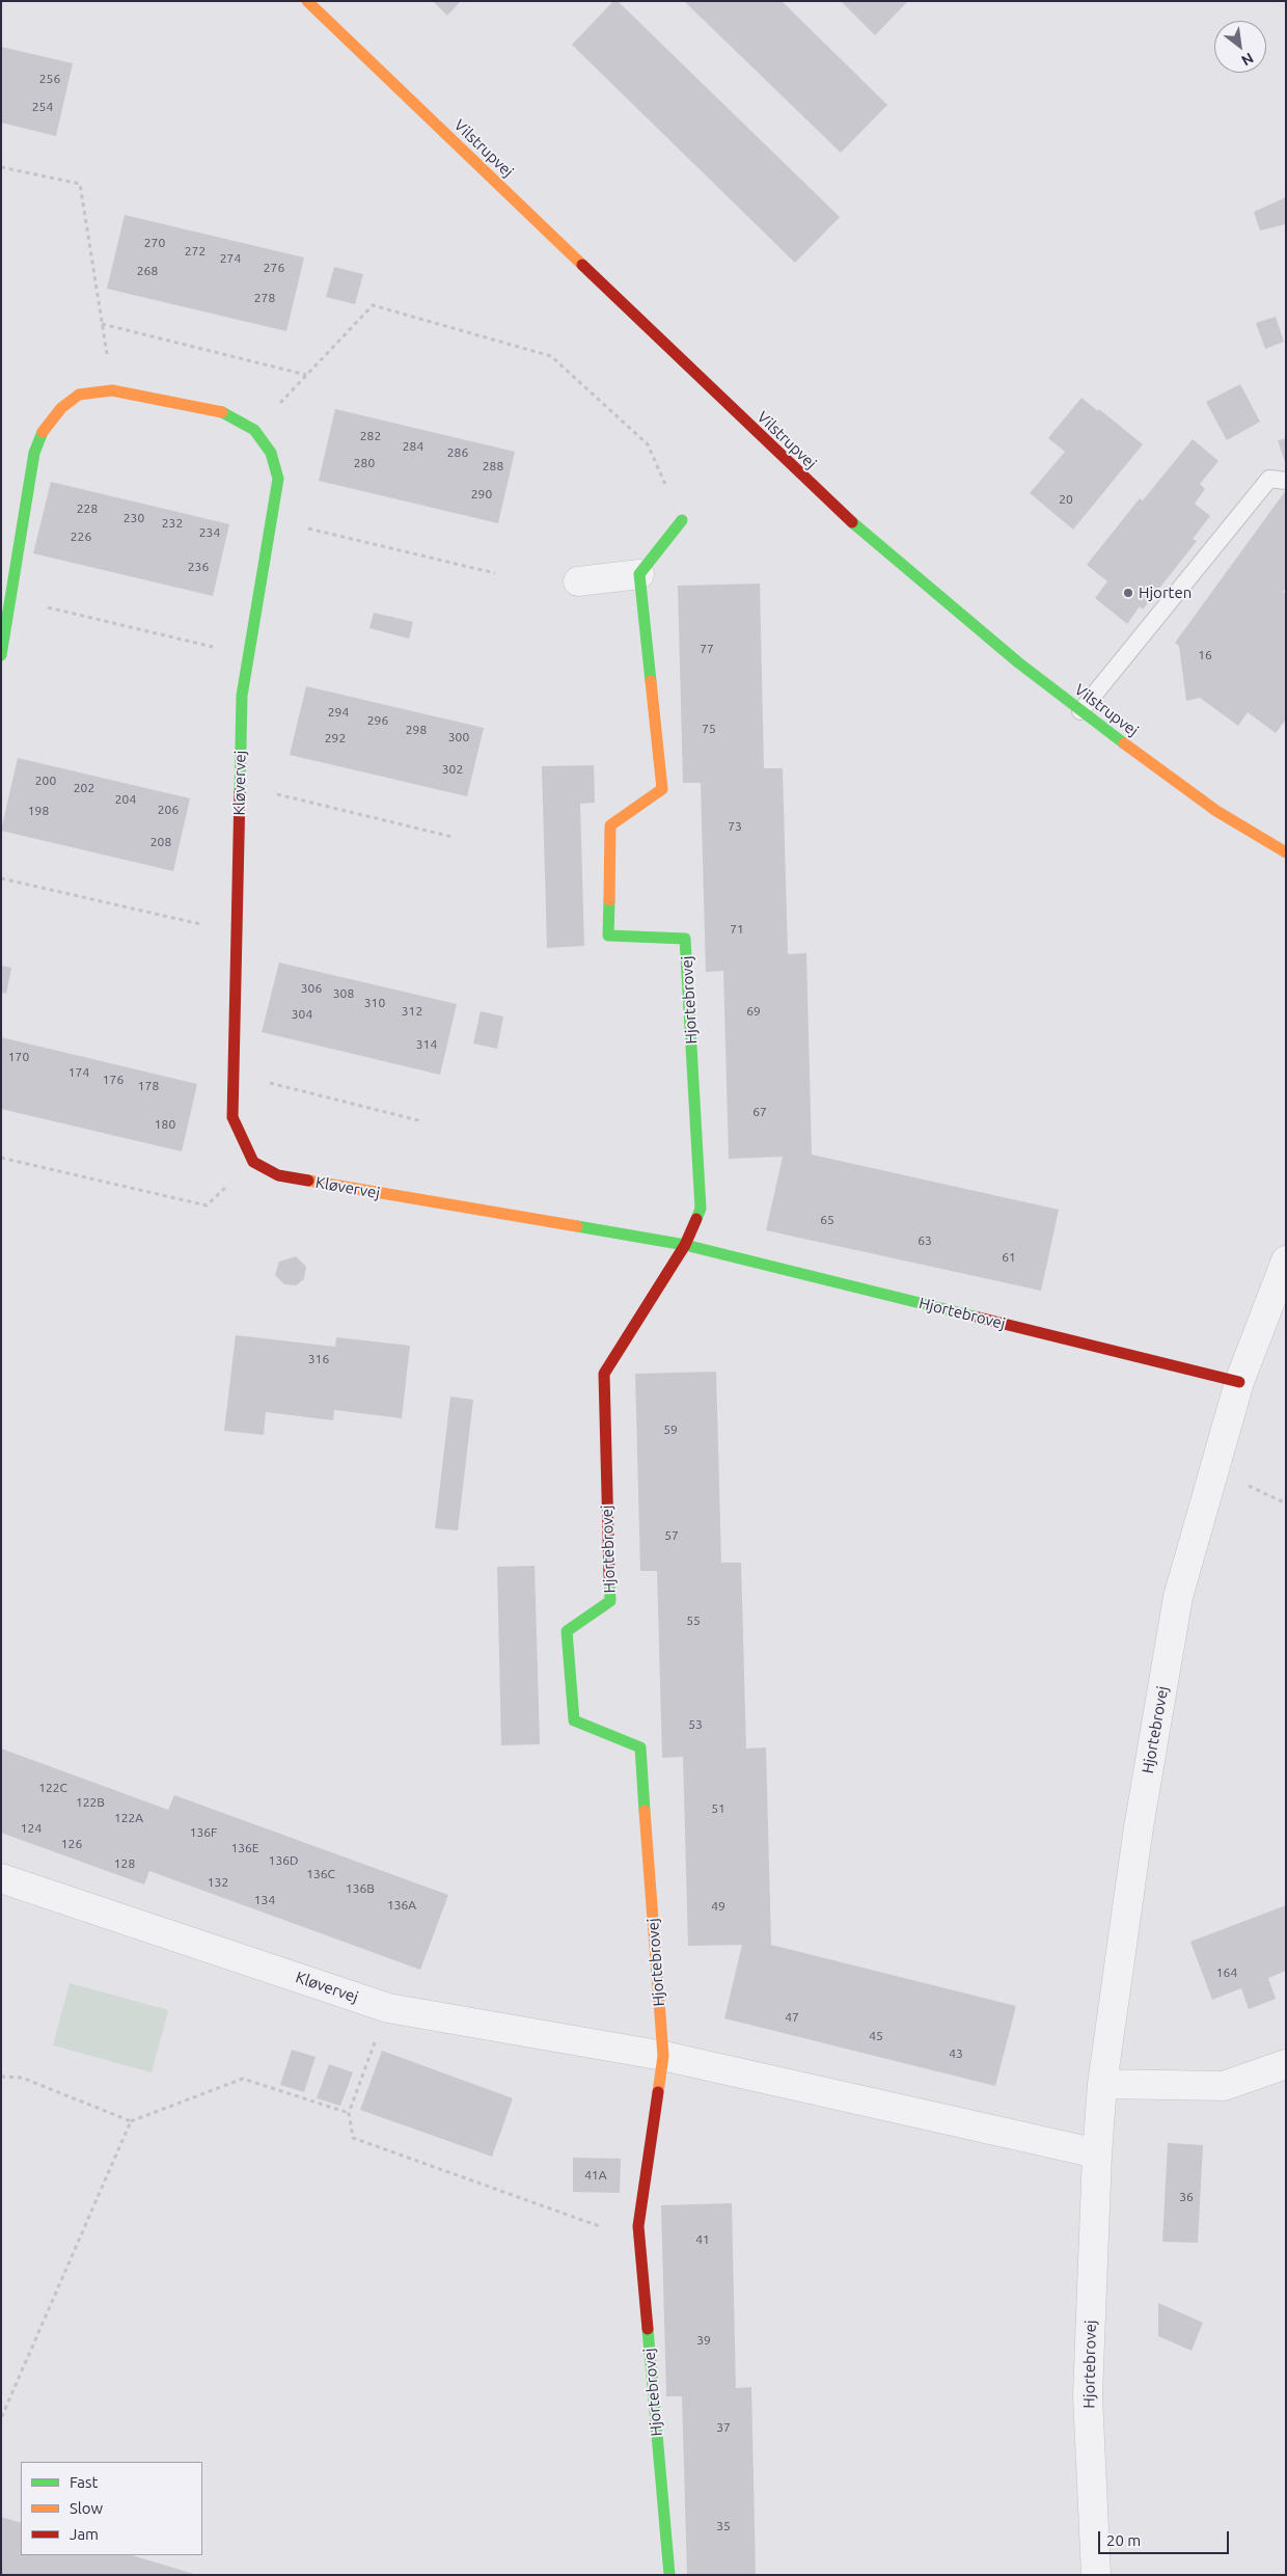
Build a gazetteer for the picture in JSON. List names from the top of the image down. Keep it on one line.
{"streets":{"street":["Vilstrupvej","Kløvervej","Hjortebrovej"]},"crossings":[["Kløvervej","Hjortebrovej"]],"places":["Hjorten"],"house_numbers":["256","254","270","272","274","276","268","278","282","284","286","280","288","290","20","228","230","232","234","226","236","77","16","294","296","75","298","300","292","302","200","202","204","206","198","73","208","71","306","308","310","312","69","304","314","170","174","176","178","67","180","65","63","61","316","59","57","55","53","122C","122B","51","122A","124","136F","126","136E","136D","128","136C","132","136B","134","136A","49","164","47","45","43","41A","36","41","39","37","35"],"legend":["Fast","Slow","Jam"],"scale_bar":"20 m","north":"bottom right"}
